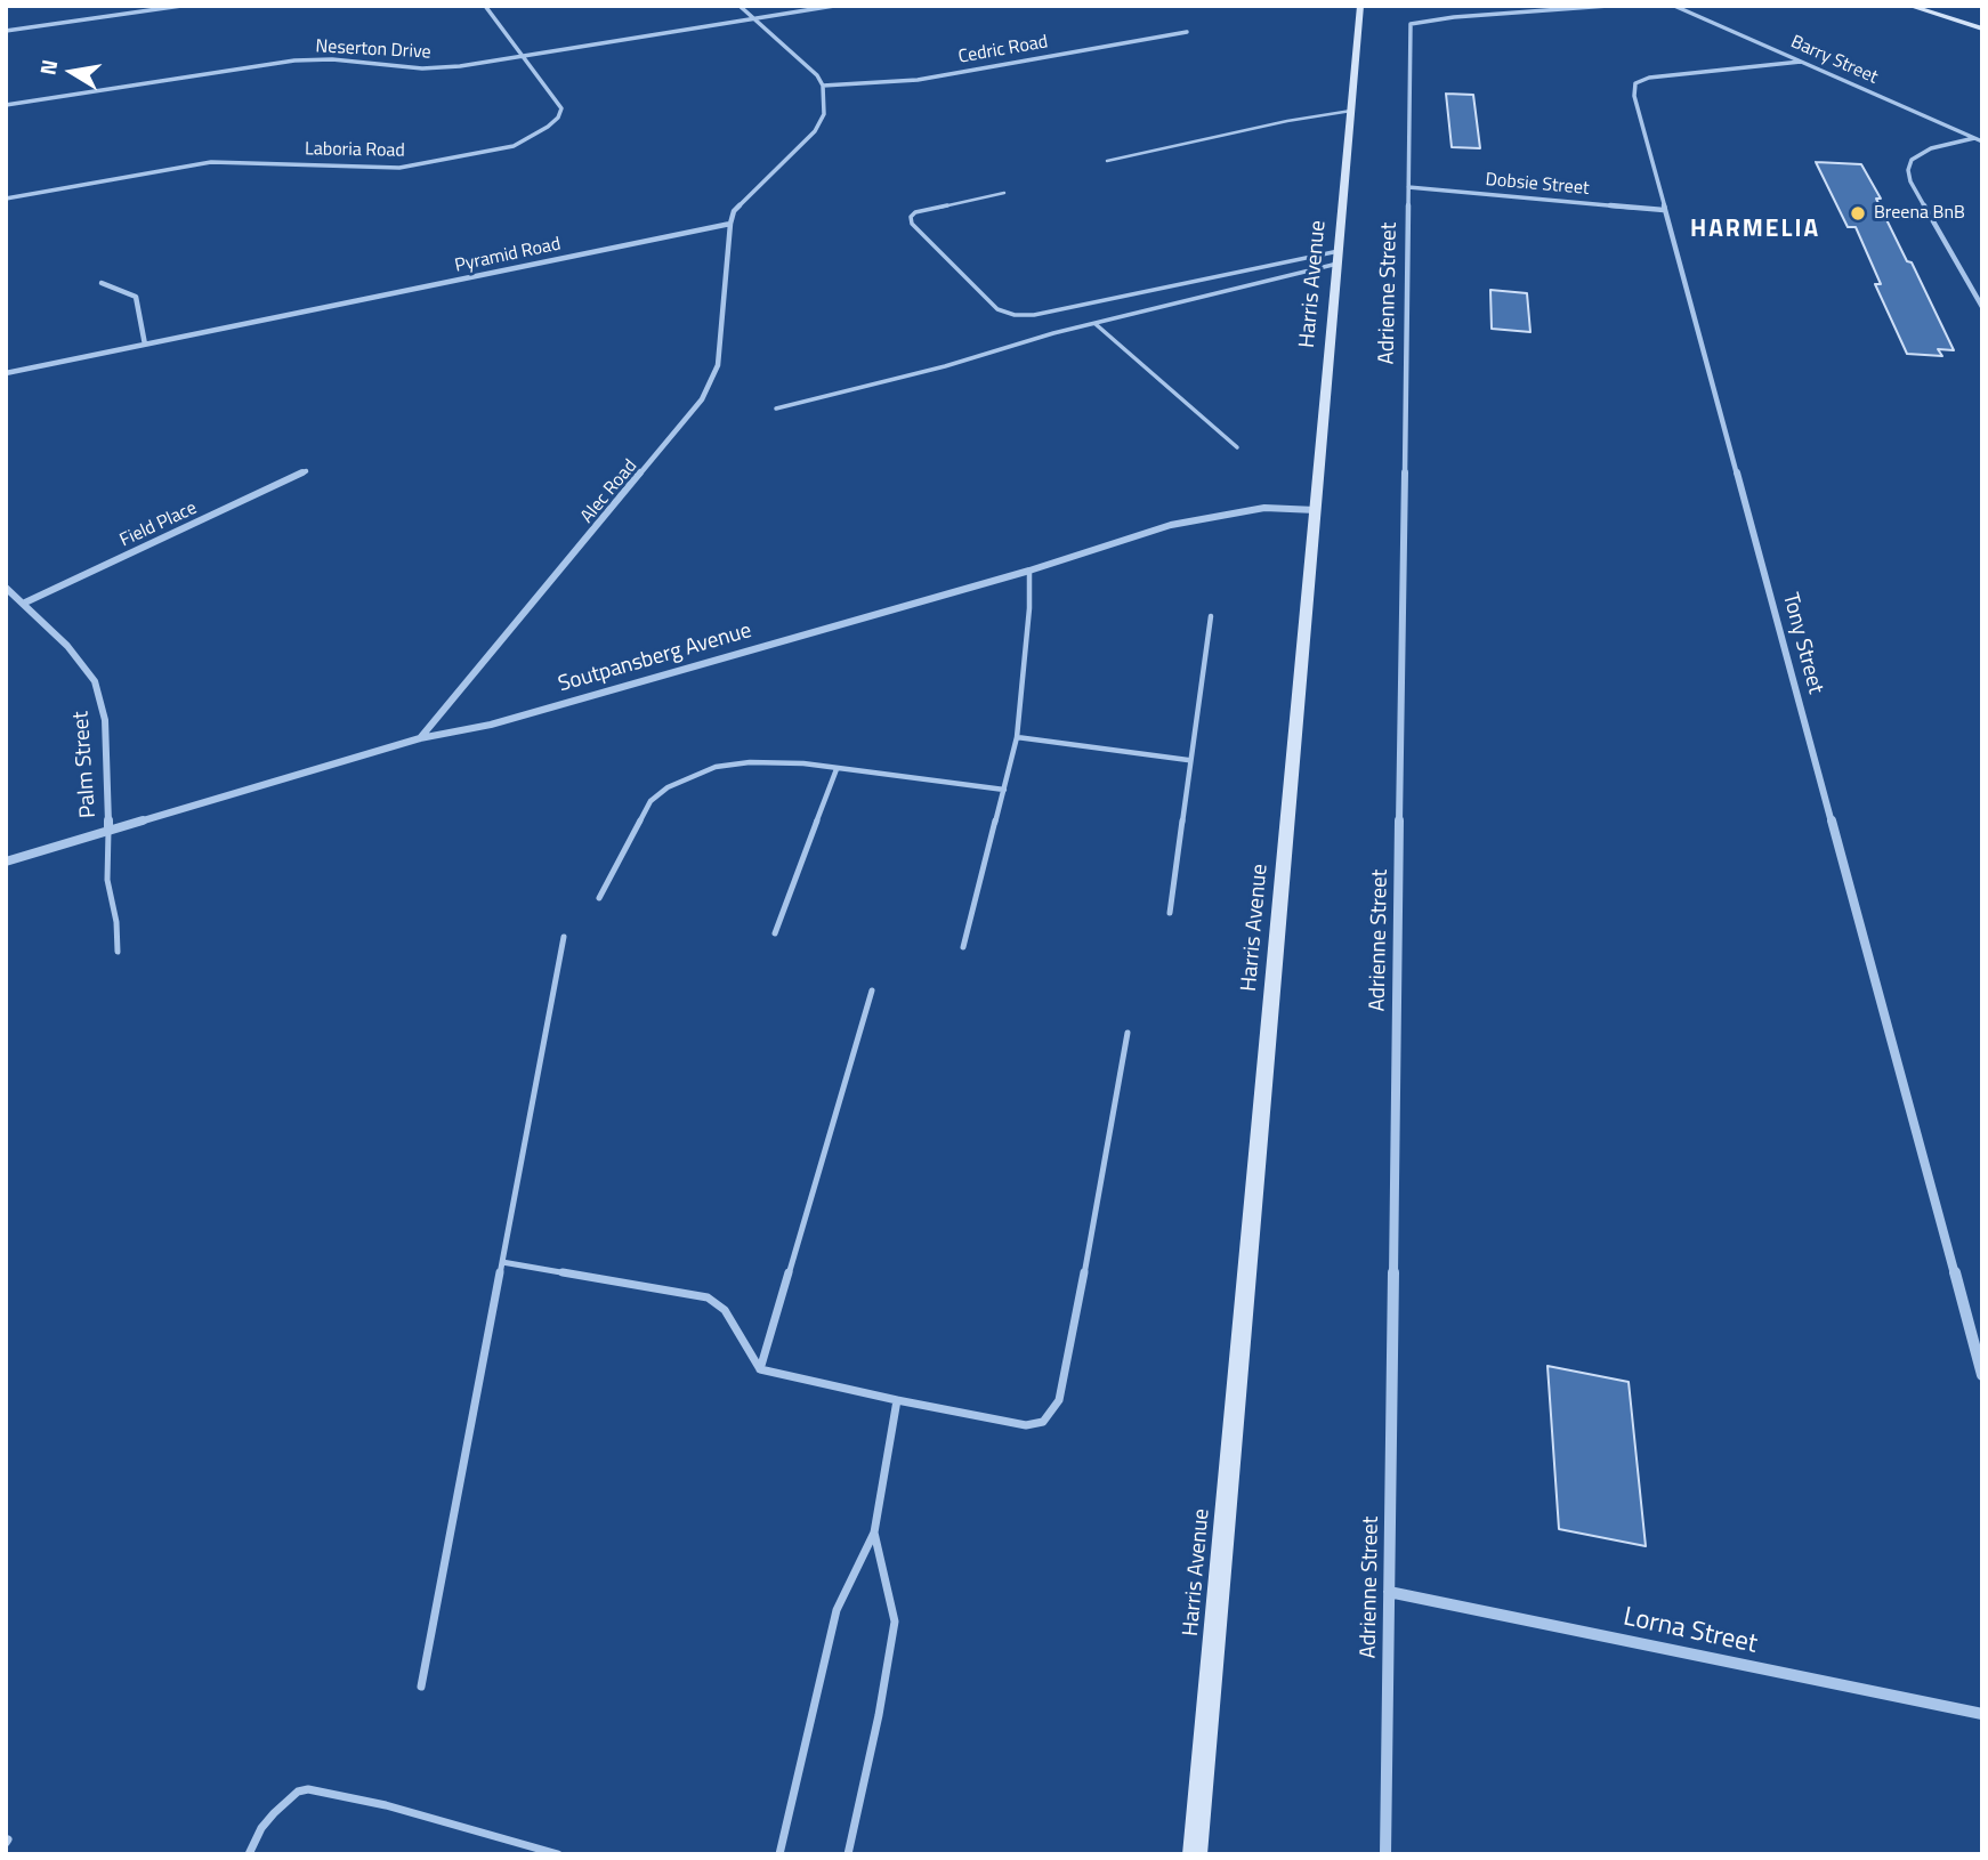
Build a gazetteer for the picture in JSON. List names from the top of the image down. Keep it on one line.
{"streets":{"main road":["Harris Avenue"],"street":["Neserton Drive","Cedric Road","Barry Street","Laboria Road","Dobsie Street","Pyramid Road","Adrienne Street","Alec Road","Field Place","Tony Street","Soutpansberg Avenue","Palm Street","Lorna Street"]},"crossings":[["Neserton Drive","Laboria Road"],["Barry Street","Tony Street"],["Dobsie Street","Adrienne Street"],["Dobsie Street","Tony Street"],["Pyramid Road","Alec Road"],["Harris Avenue","Soutpansberg Avenue"],["Adrienne Street","Lorna Street"],["Alec Road","Soutpansberg Avenue"],["Field Place","Palm Street"],["Soutpansberg Avenue","Palm Street"]],"districts":["HARMELIA"],"places":["Breena BnB"],"north":"left"}
